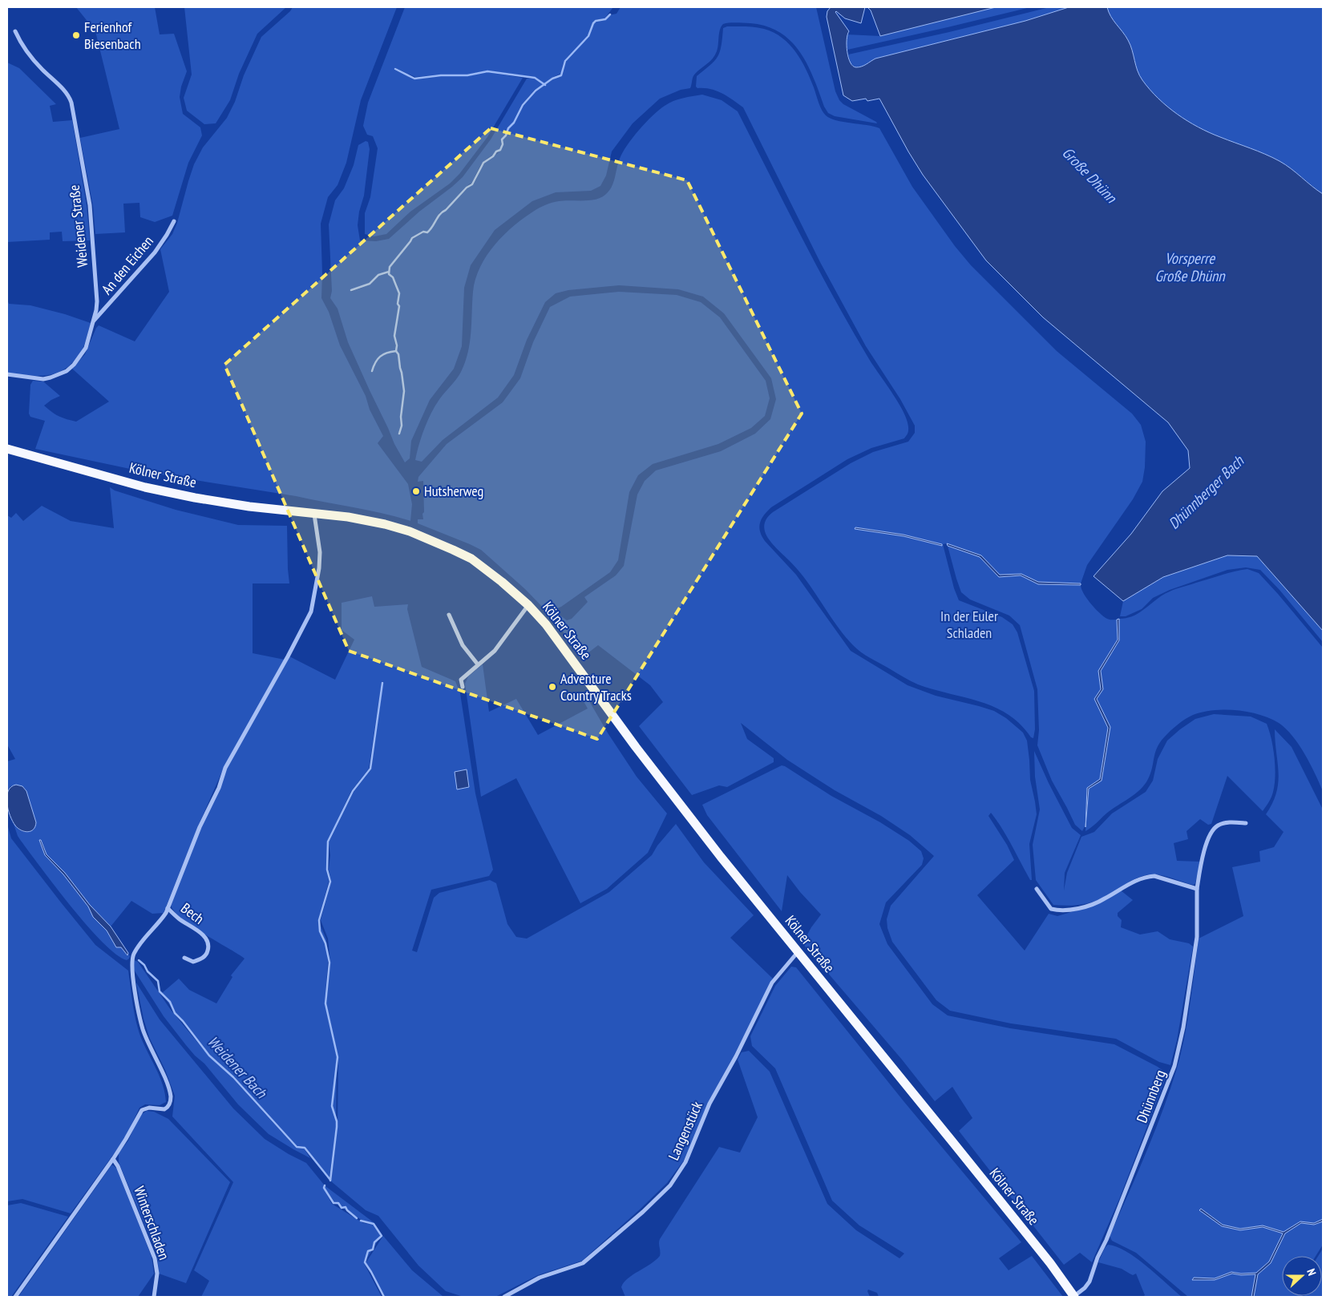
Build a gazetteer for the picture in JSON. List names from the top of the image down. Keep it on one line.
{"streets":{"main road":["Kölner Straße"],"street":["Weidener Straße","An den Eichen","Bech","Dhünnberg","Langenstück","Winterschladen"]},"crossings":[["Weidener Straße","An den Eichen"],["Kölner Straße","Dhünnberg"],["Kölner Straße","Langenstück"],["Bech","Winterschladen"]],"water":["Große Dhünn","Vorsperre Große Dhünn","Dhünnberger Bach","Weidener Bach"],"parks":["In der Euler Schladen"],"places":["Ferienhof Biesenbach","Hutsherweg","Adventure Country Tracks"],"north":"right"}
